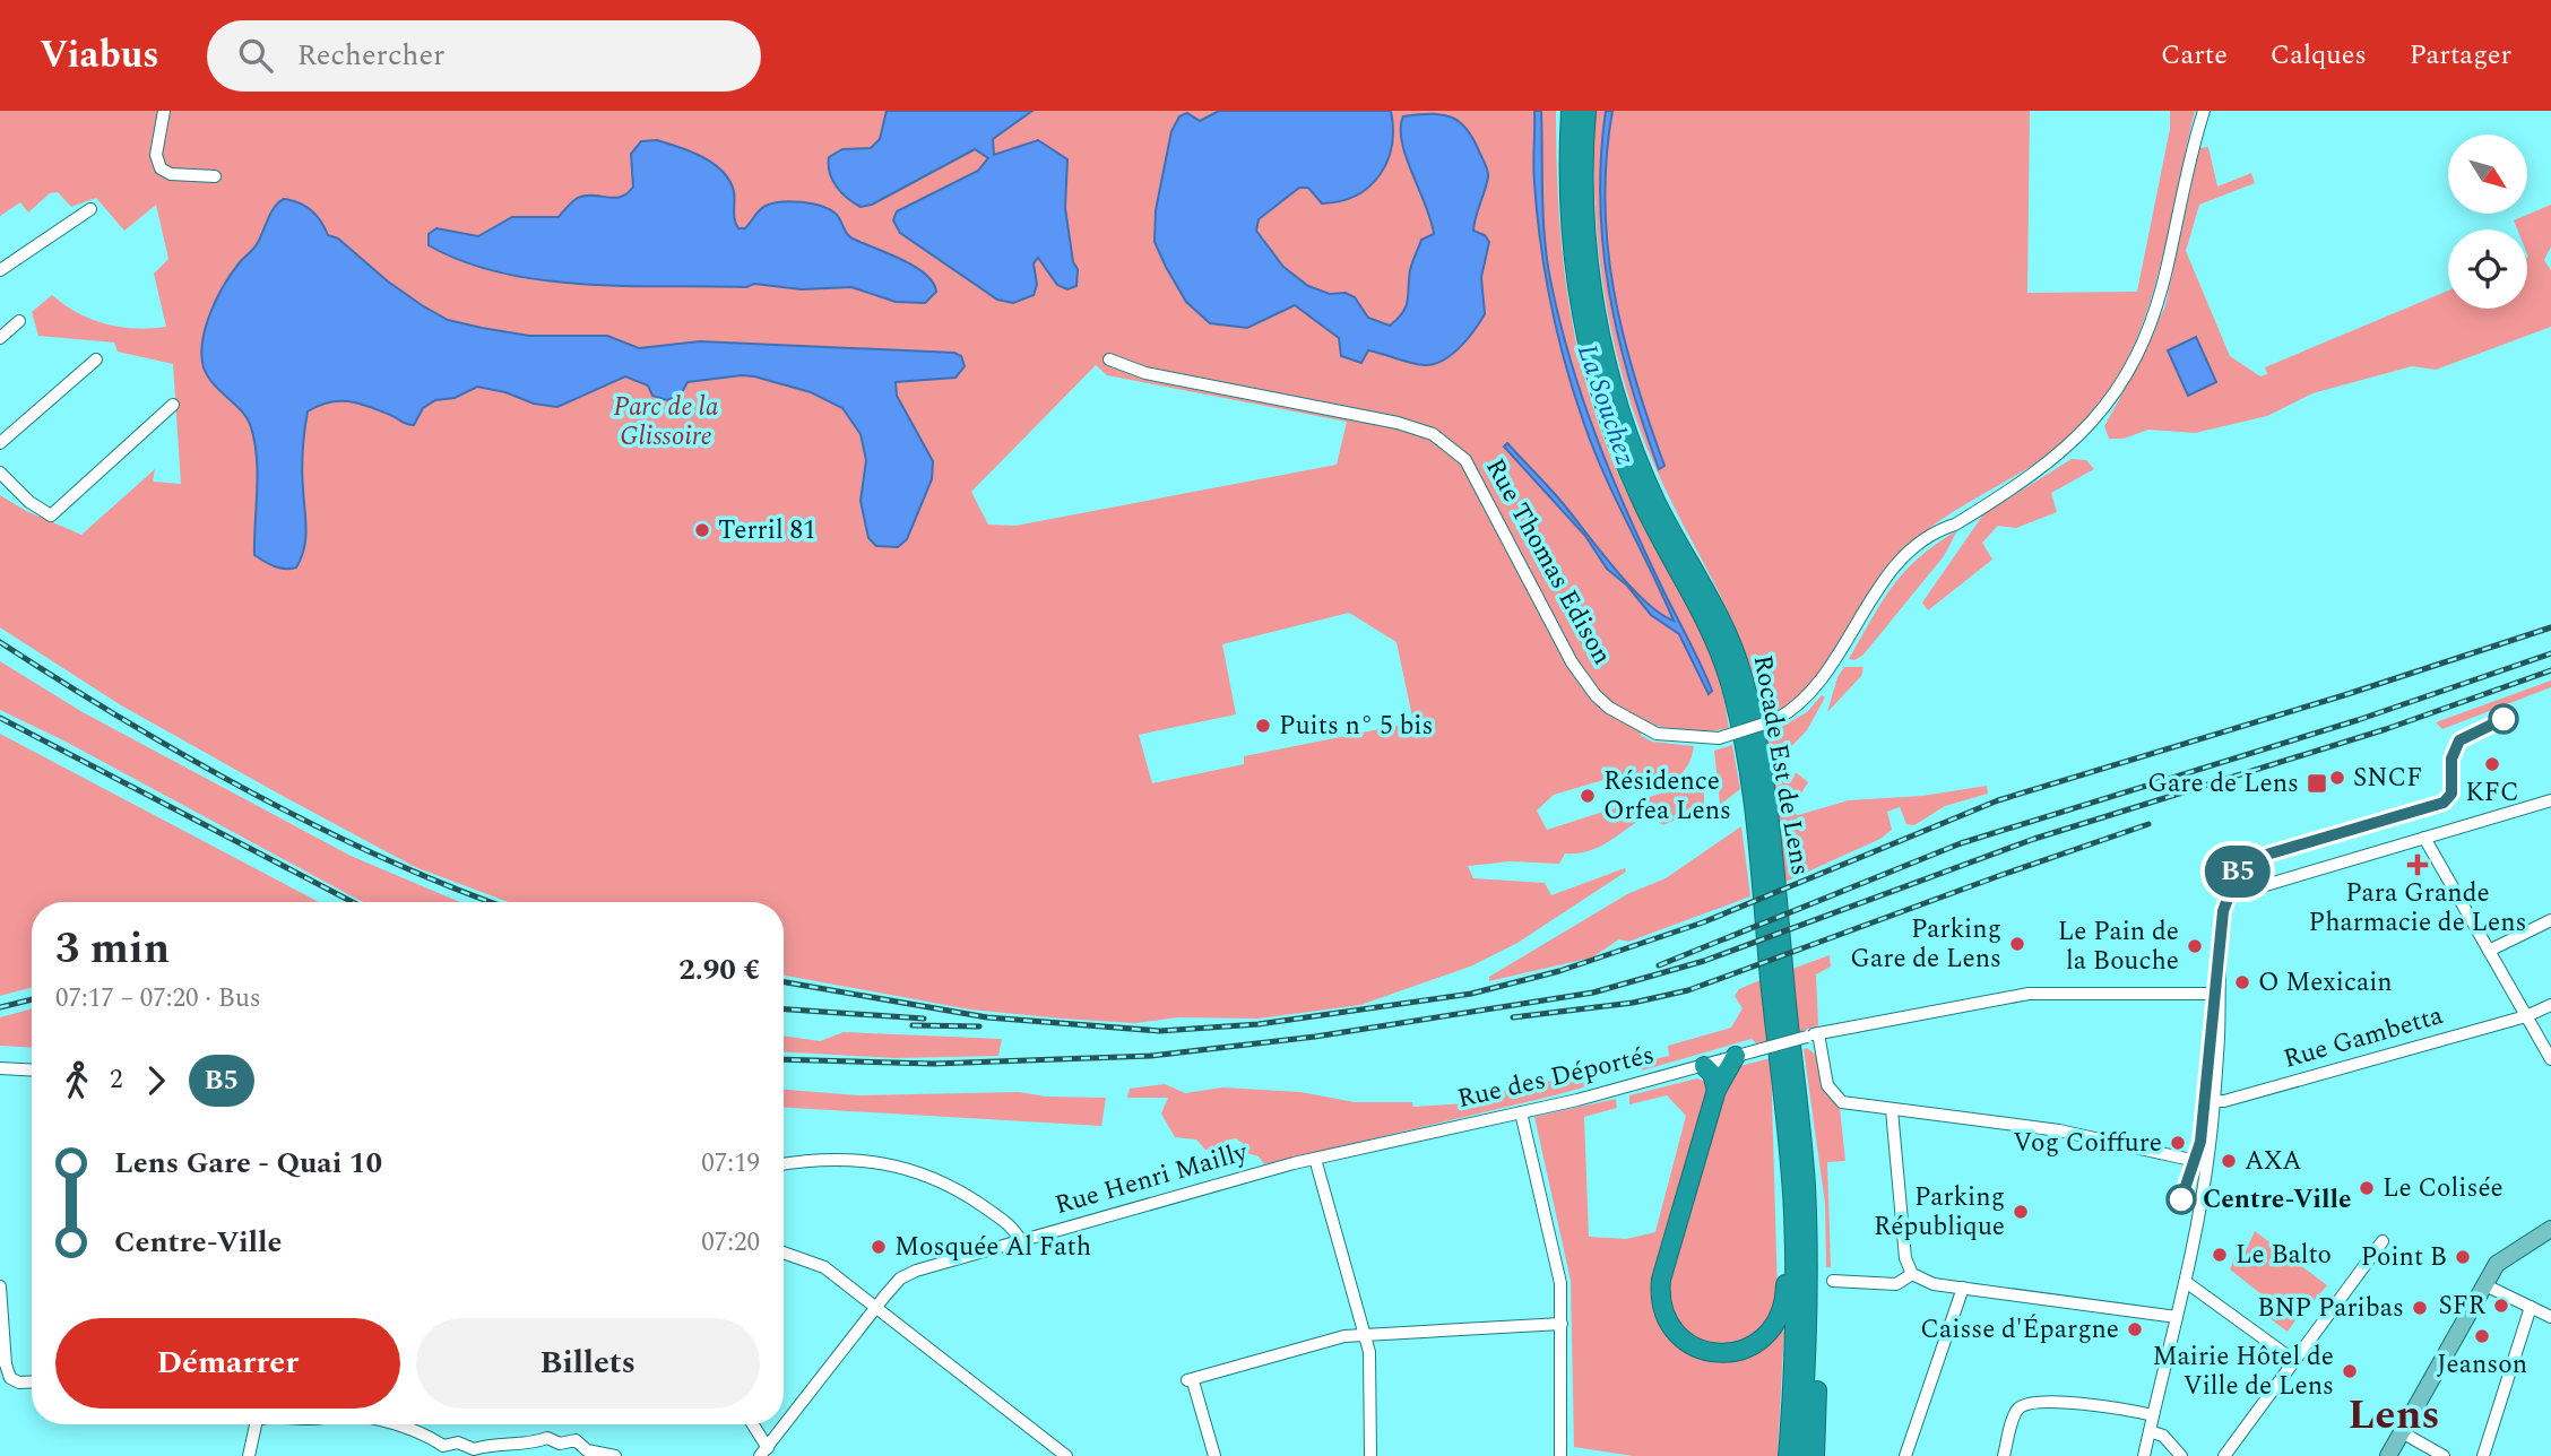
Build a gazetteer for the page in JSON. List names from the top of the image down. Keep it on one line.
{"streets":{"highway":["Rocade Est de Lens"],"street":["Rue Thomas Edison","Rue Gambetta","Rue des Déportés","Rue Henri Mailly"]},"crossings":[["Rue des Déportés","Rue Henri Mailly"]],"districts":["Lens"],"water":["La Souchez"],"parks":["Parc de la Glissoire"],"places":{"other":["Terril 81","Puits n° 5 bis","KFC","SNCF","Résidence Orfea Lens","Parking Gare de Lens","Le Pain de la Bouche","O Mexicain","Vog Coiffure","AXA","Le Colisée","Centre-Ville","Parking République","Mosquée Al Fath","Le Balto","Point B","SFR","BNP Paribas","Caisse d'Épargne","Jeanson","Mairie Hôtel de Ville de Lens"],"transit":["Gare de Lens"],"health":["Para Grande Pharmacie de Lens"]},"lines":["bus line B5"],"north":"bottom right","page":{"header":"Viabus","search":"Rechercher","nav":["Carte","Calques","Partager"],"on_map":"B5","heading":["3 min","07:17 – 07:20 · Bus","2.90 €"],"legs":["2","B5"],"list":[{"name":"Lens Gare - Quai 10","value":"07:19"},{"name":"Centre-Ville","value":"07:20"}],"buttons":["Démarrer","Billets"]}}
